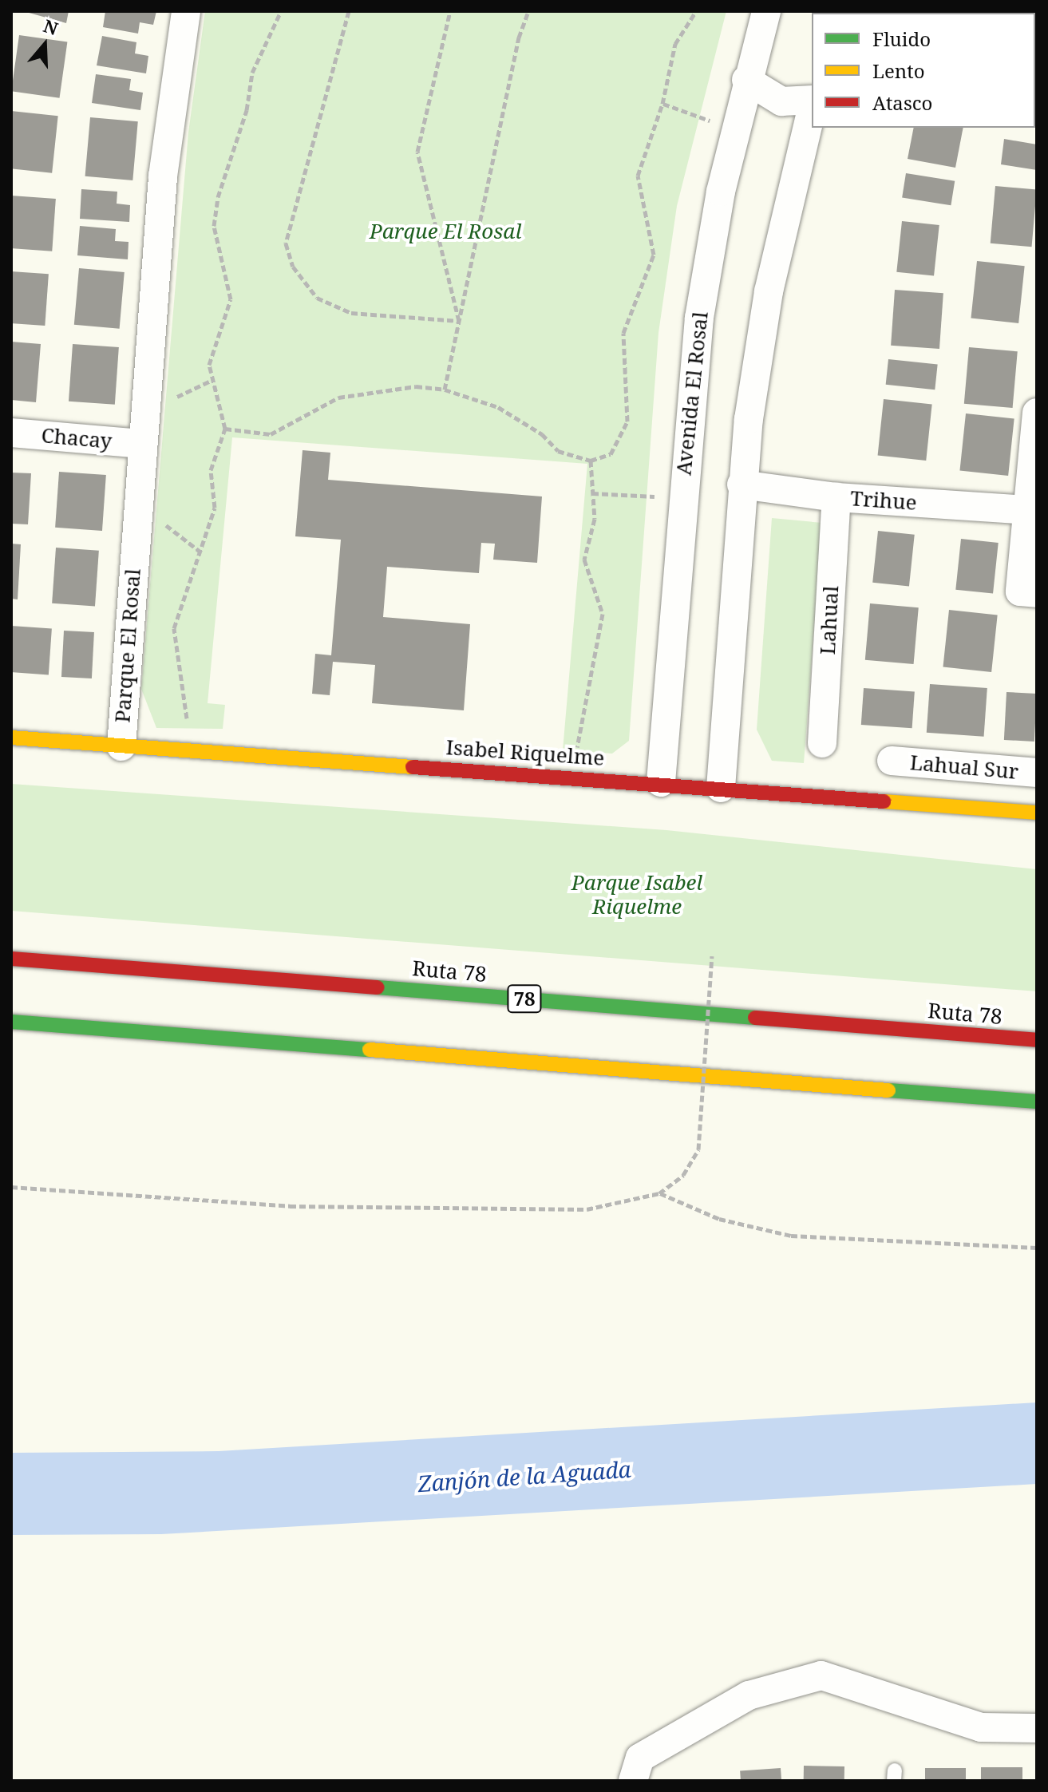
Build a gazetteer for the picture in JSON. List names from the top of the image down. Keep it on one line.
{"streets":{"main road":["Isabel Riquelme","Ruta 78","78"],"street":["Avenida El Rosal","Chacay","Trihue","Lahual","Parque El Rosal","Lahual Sur"]},"crossings":[["Avenida El Rosal","Isabel Riquelme"],["Chacay","Parque El Rosal"],["Trihue","Lahual"],["Parque El Rosal","Isabel Riquelme"]],"water":["Zanjón de la Aguada"],"parks":["Parque El Rosal","Parque Isabel Riquelme"],"legend":["Fluido","Lento","Atasco"],"north":"top"}
